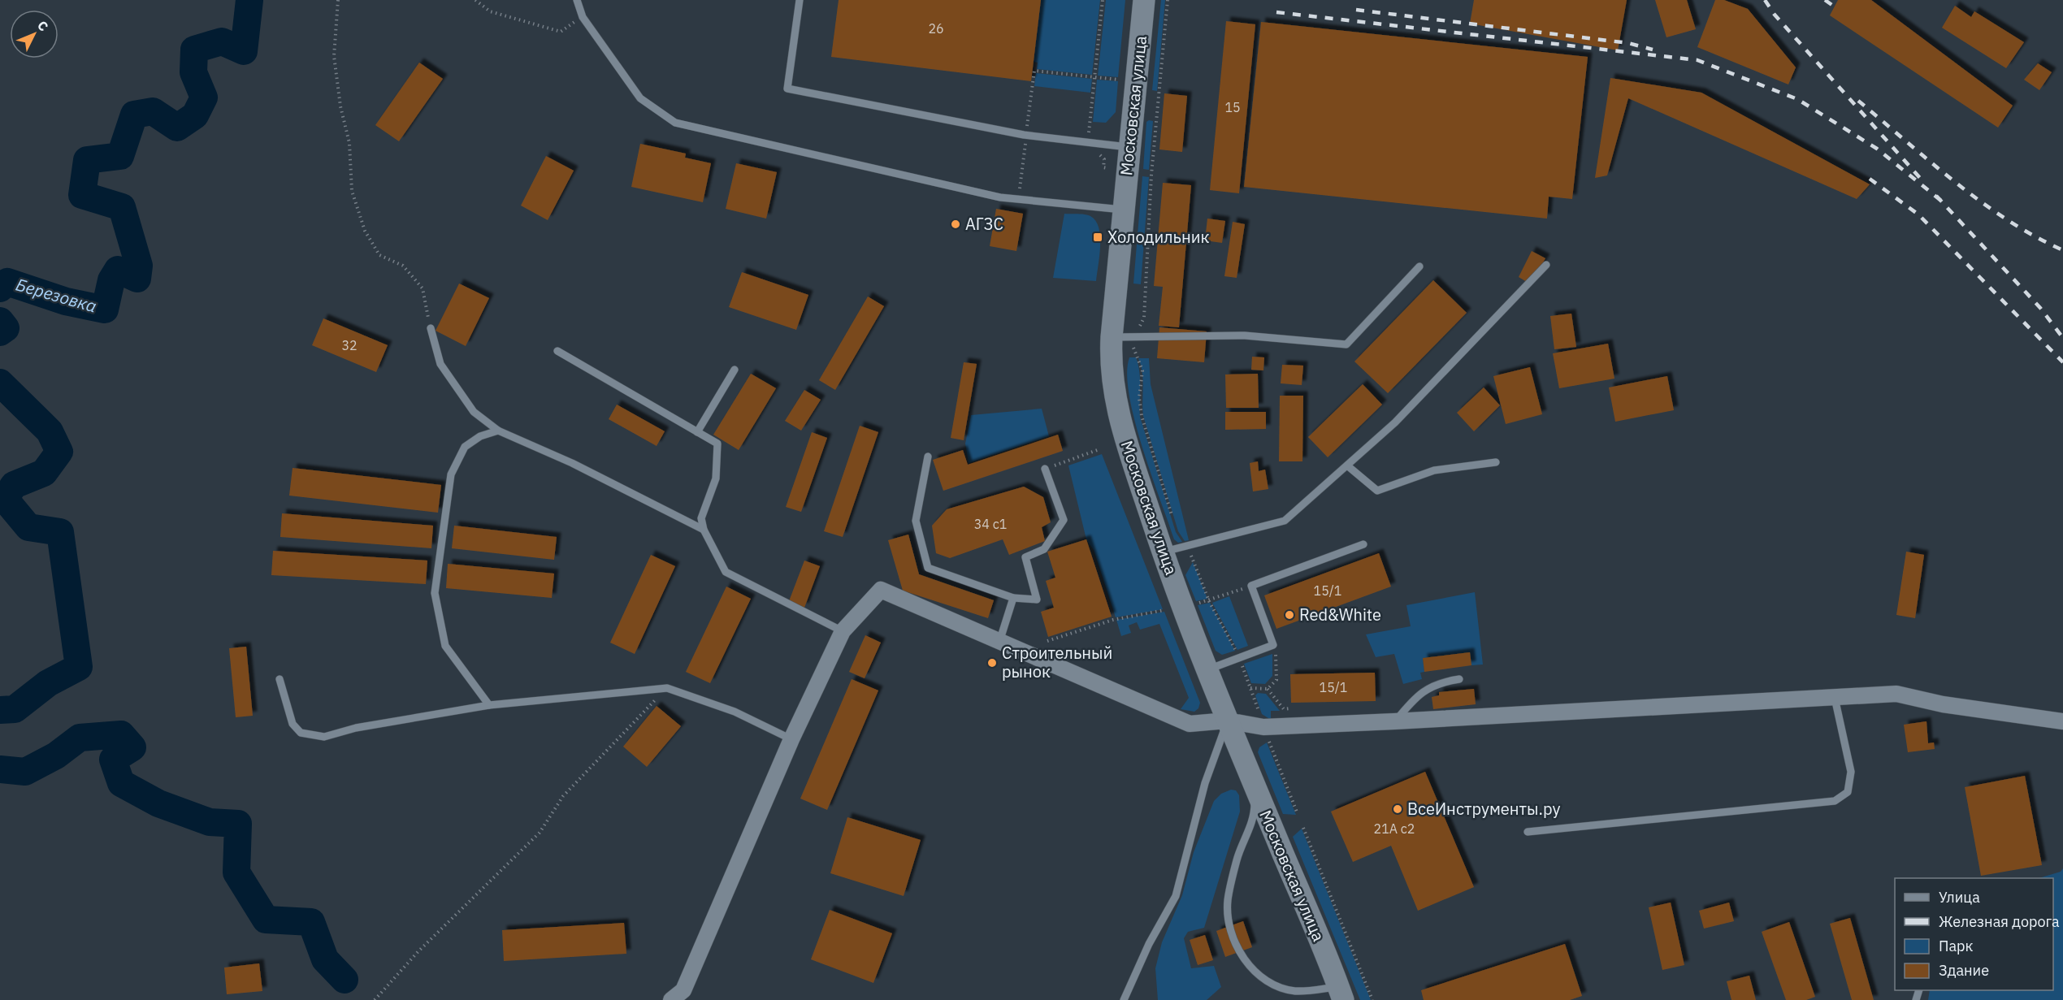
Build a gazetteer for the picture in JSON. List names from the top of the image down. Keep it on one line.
{"streets":{"main road":["Московская улица"]},"water":["Березовка"],"places":{"other":["АГЗС","Red&White","Строительный рынок","ВсеИнструменты.ру"],"transit":["Холодильник"]},"house_numbers":["26","15","32","34 с1","15/1","15/1","21А с2"],"legend":["Улица","Железная дорога","Парк","Здание"],"north":"top right"}
